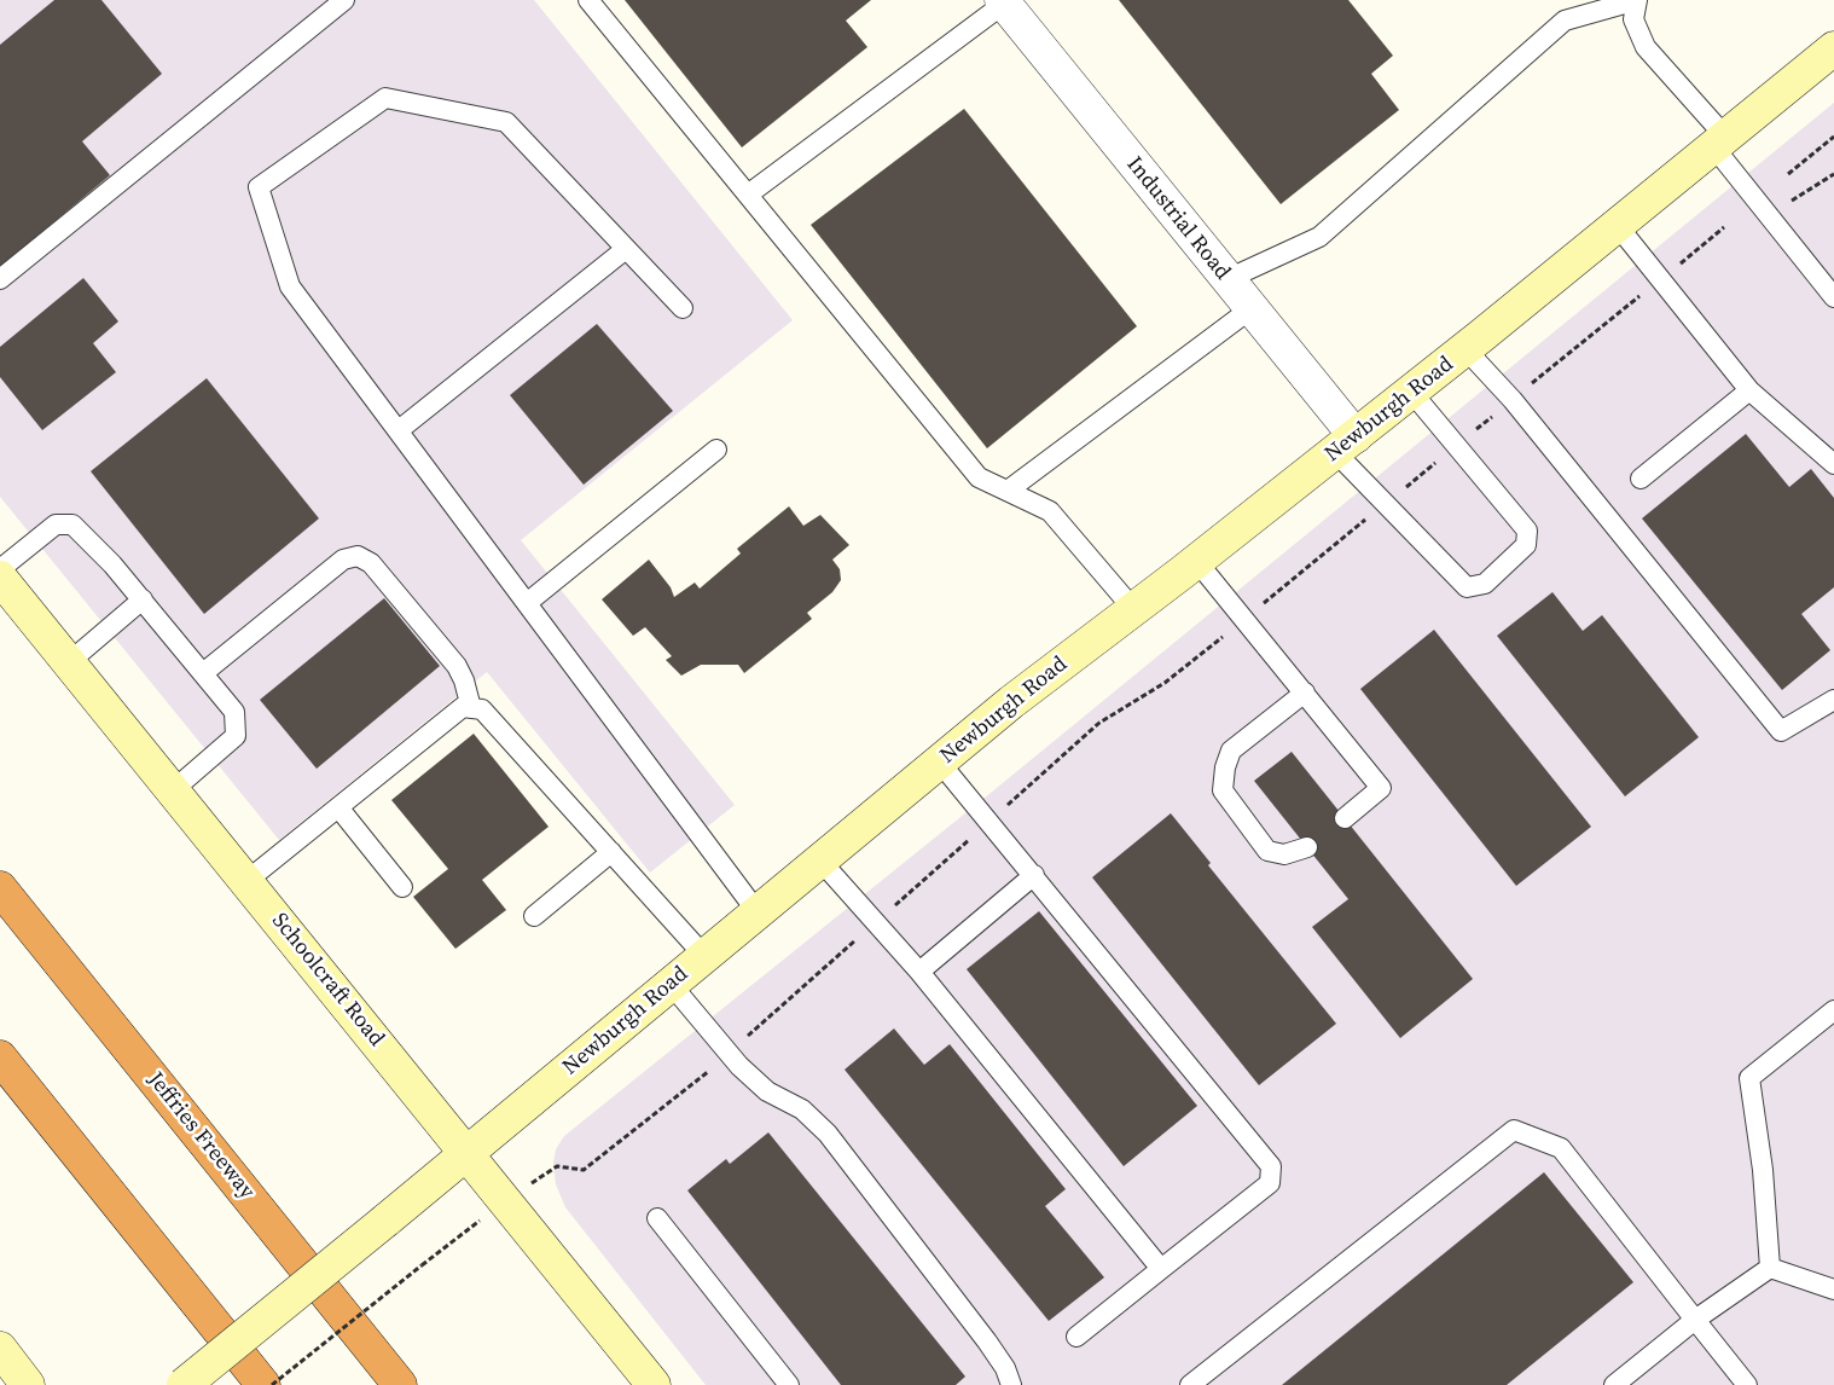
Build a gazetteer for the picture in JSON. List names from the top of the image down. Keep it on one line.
{"streets":{"highway":["Jeffries Freeway"],"main road":["Newburgh Road","Schoolcraft Road"],"street":["Industrial Road"]},"crossings":[["Industrial Road","Newburgh Road"],["Newburgh Road","Schoolcraft Road"]]}
